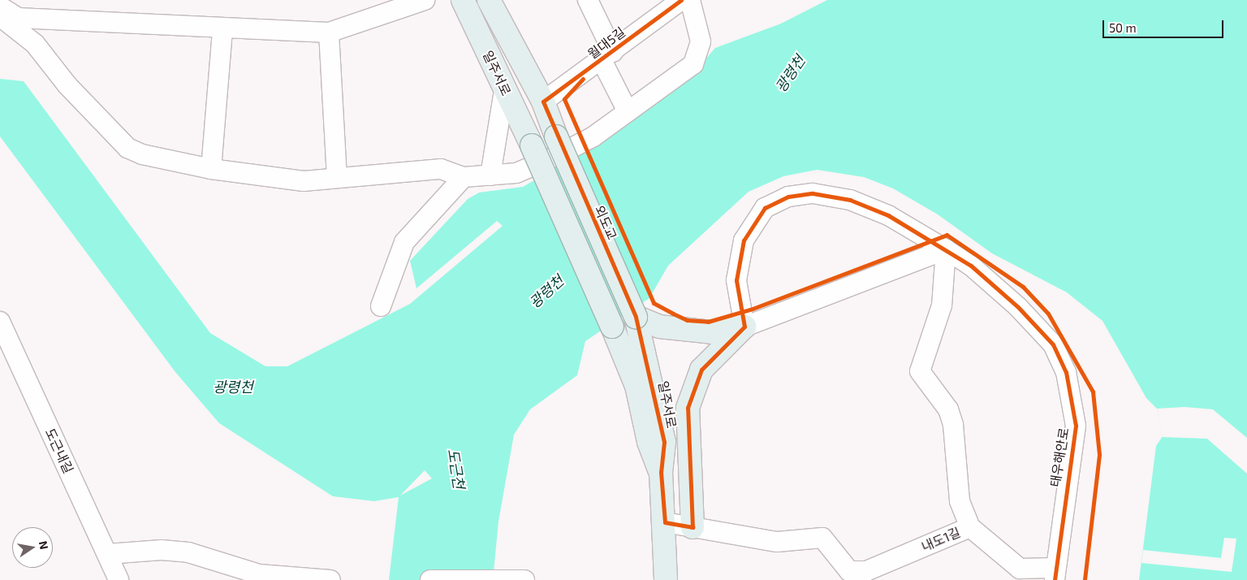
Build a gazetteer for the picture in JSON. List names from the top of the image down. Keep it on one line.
{"streets":{"main road":["일주서로","외도교"],"street":["월대5길","도근내길","태우해안로","내도1길"]},"crossings":[["월대5길","일주서로"],["일주서로","외도교"],["일주서로","내도1길"],["태우해안로","내도1길"]],"water":["광령천","도근천"],"scale_bar":"50 m","north":"right"}
